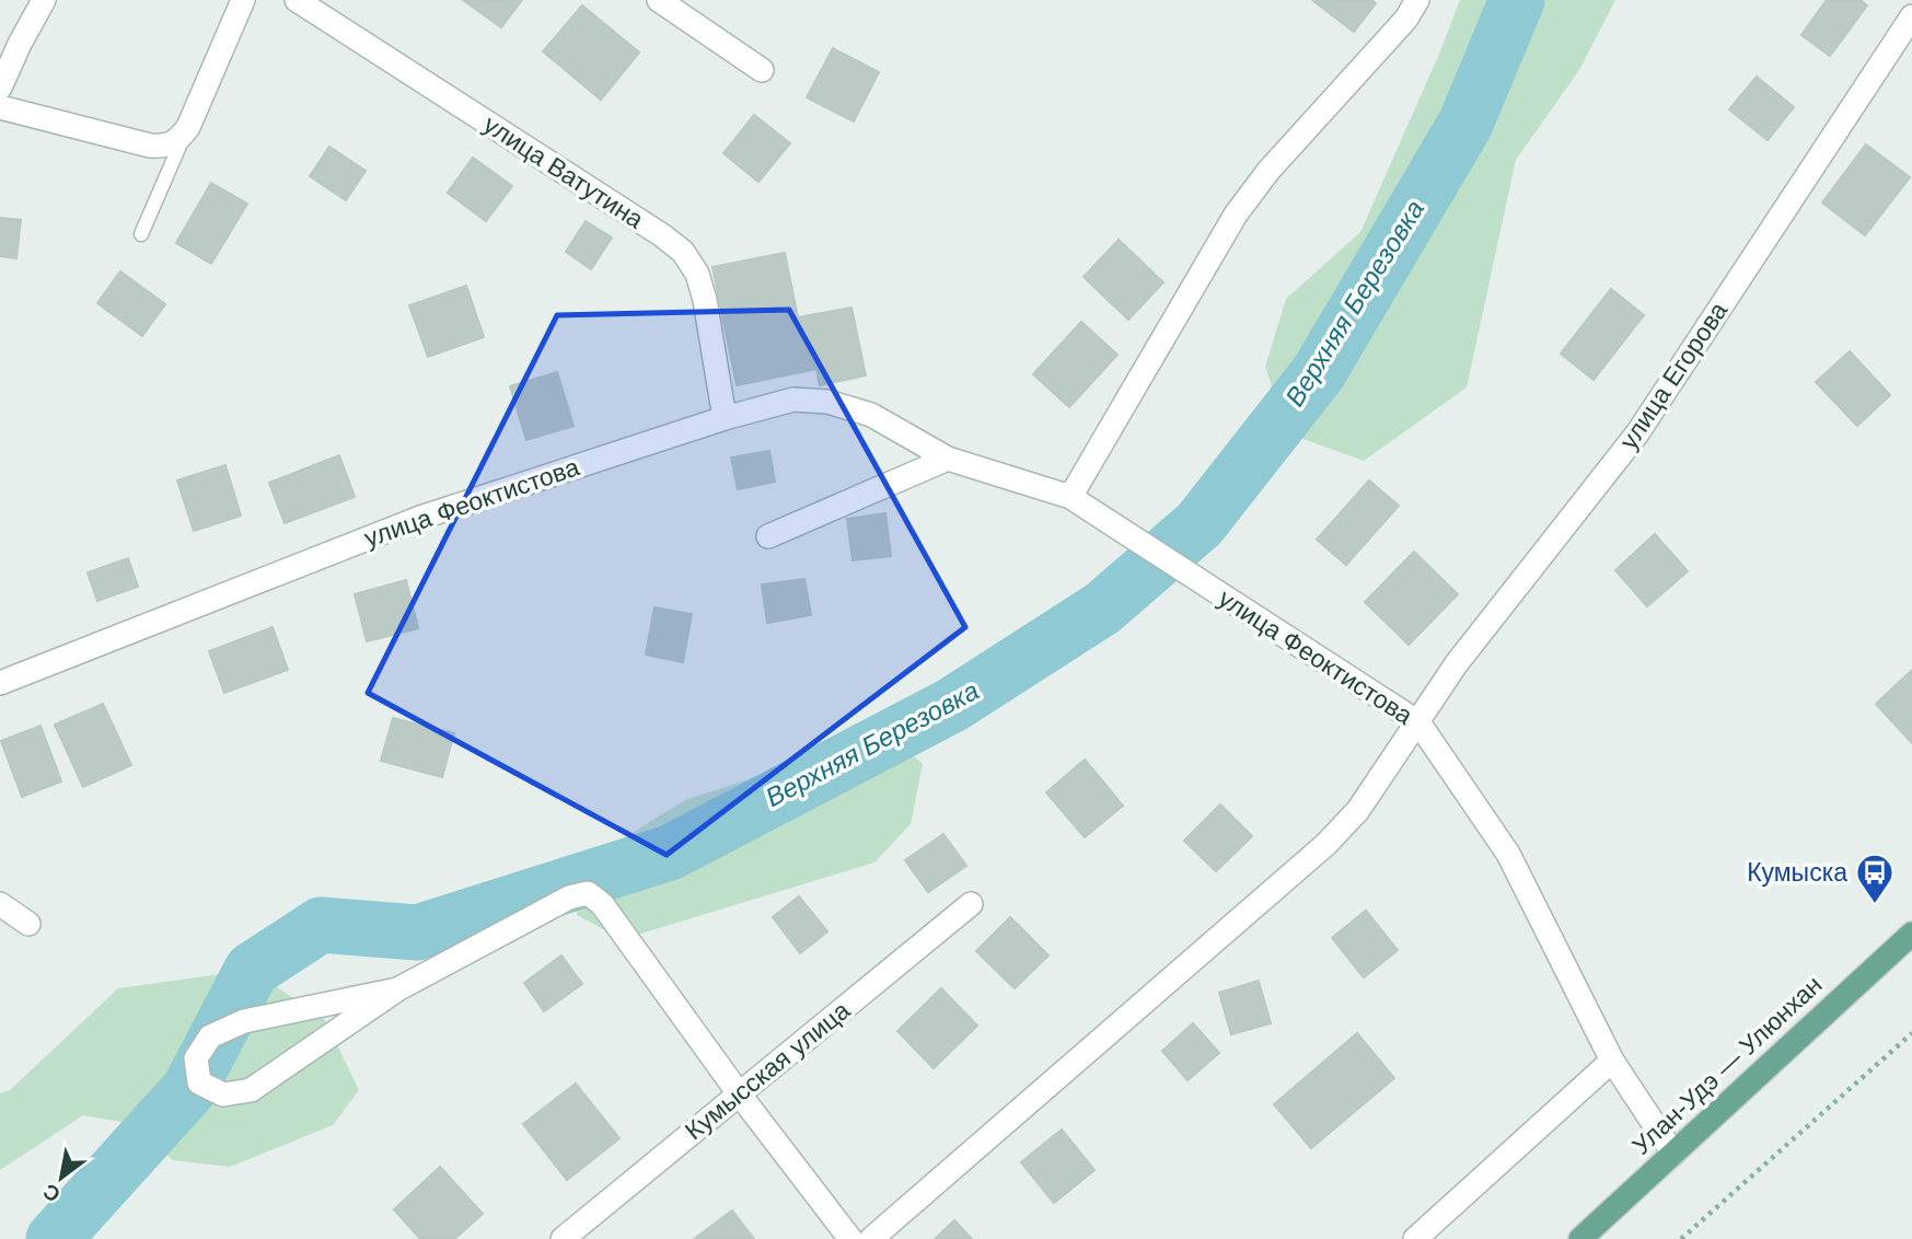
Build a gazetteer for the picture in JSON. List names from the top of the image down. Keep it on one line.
{"streets":{"main road":["Улан-Удэ — Улюнхан"],"street":["улица Ватутина","улица Егорова","улица Феоктистова","Кумысская улица"]},"crossings":[["улица Ватутина","улица Феоктистова"],["улица Егорова","улица Феоктистова"],["улица Феоктистова","Улан-Удэ — Улюнхан"]],"water":["Верхняя Березовка"],"places":{"bus stop":["Кумыска"]},"north":"bottom left"}
